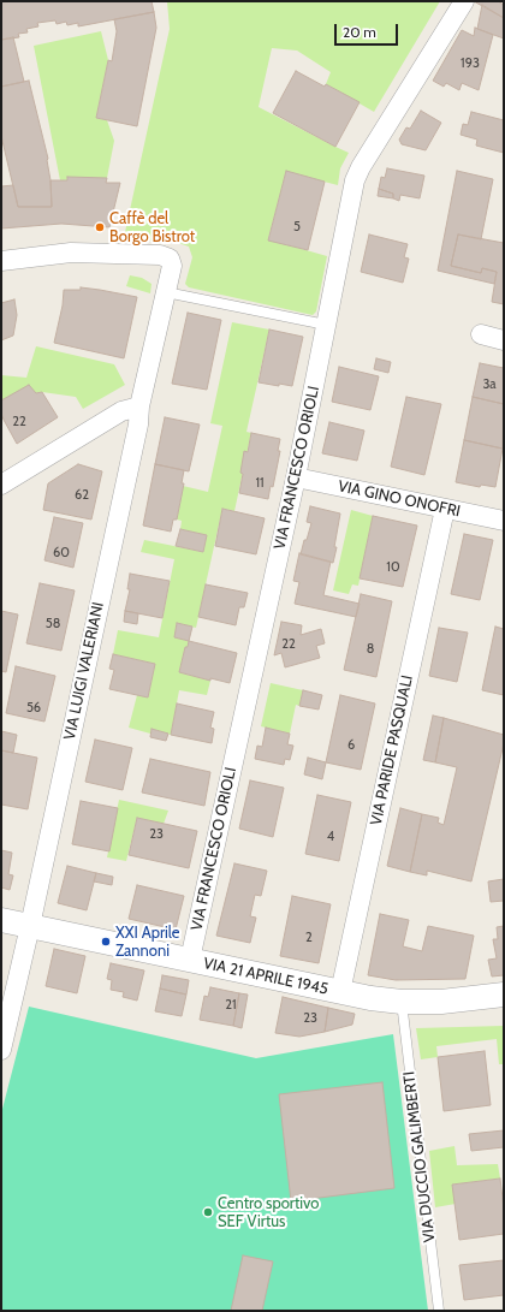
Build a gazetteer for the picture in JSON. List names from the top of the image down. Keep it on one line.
{"streets":{"street":["VIA FRANCESCO ORIOLI","VIA GINO ONOFRI","VIA LUIGI VALERIANI","VIA PARIDE PASQUALI","VIA 21 APRILE 1945"],"lane":["VIA DUCCIO GALIMBERTI"]},"crossings":[["VIA FRANCESCO ORIOLI","VIA GINO ONOFRI"],["VIA FRANCESCO ORIOLI","VIA 21 APRILE 1945"],["VIA GINO ONOFRI","VIA PARIDE PASQUALI"],["VIA LUIGI VALERIANI","VIA 21 APRILE 1945"],["VIA PARIDE PASQUALI","VIA 21 APRILE 1945"],["VIA 21 APRILE 1945","VIA DUCCIO GALIMBERTI"]],"places":["Caffè del Borgo Bistrot","XXI Aprile Zannoni","Centro sportivo SEF Virtus"],"house_numbers":["193","5","3a","22","11","62","60","10","58","22","8","56","6","23","4","2","21","23"],"scale_bar":"20 m"}
